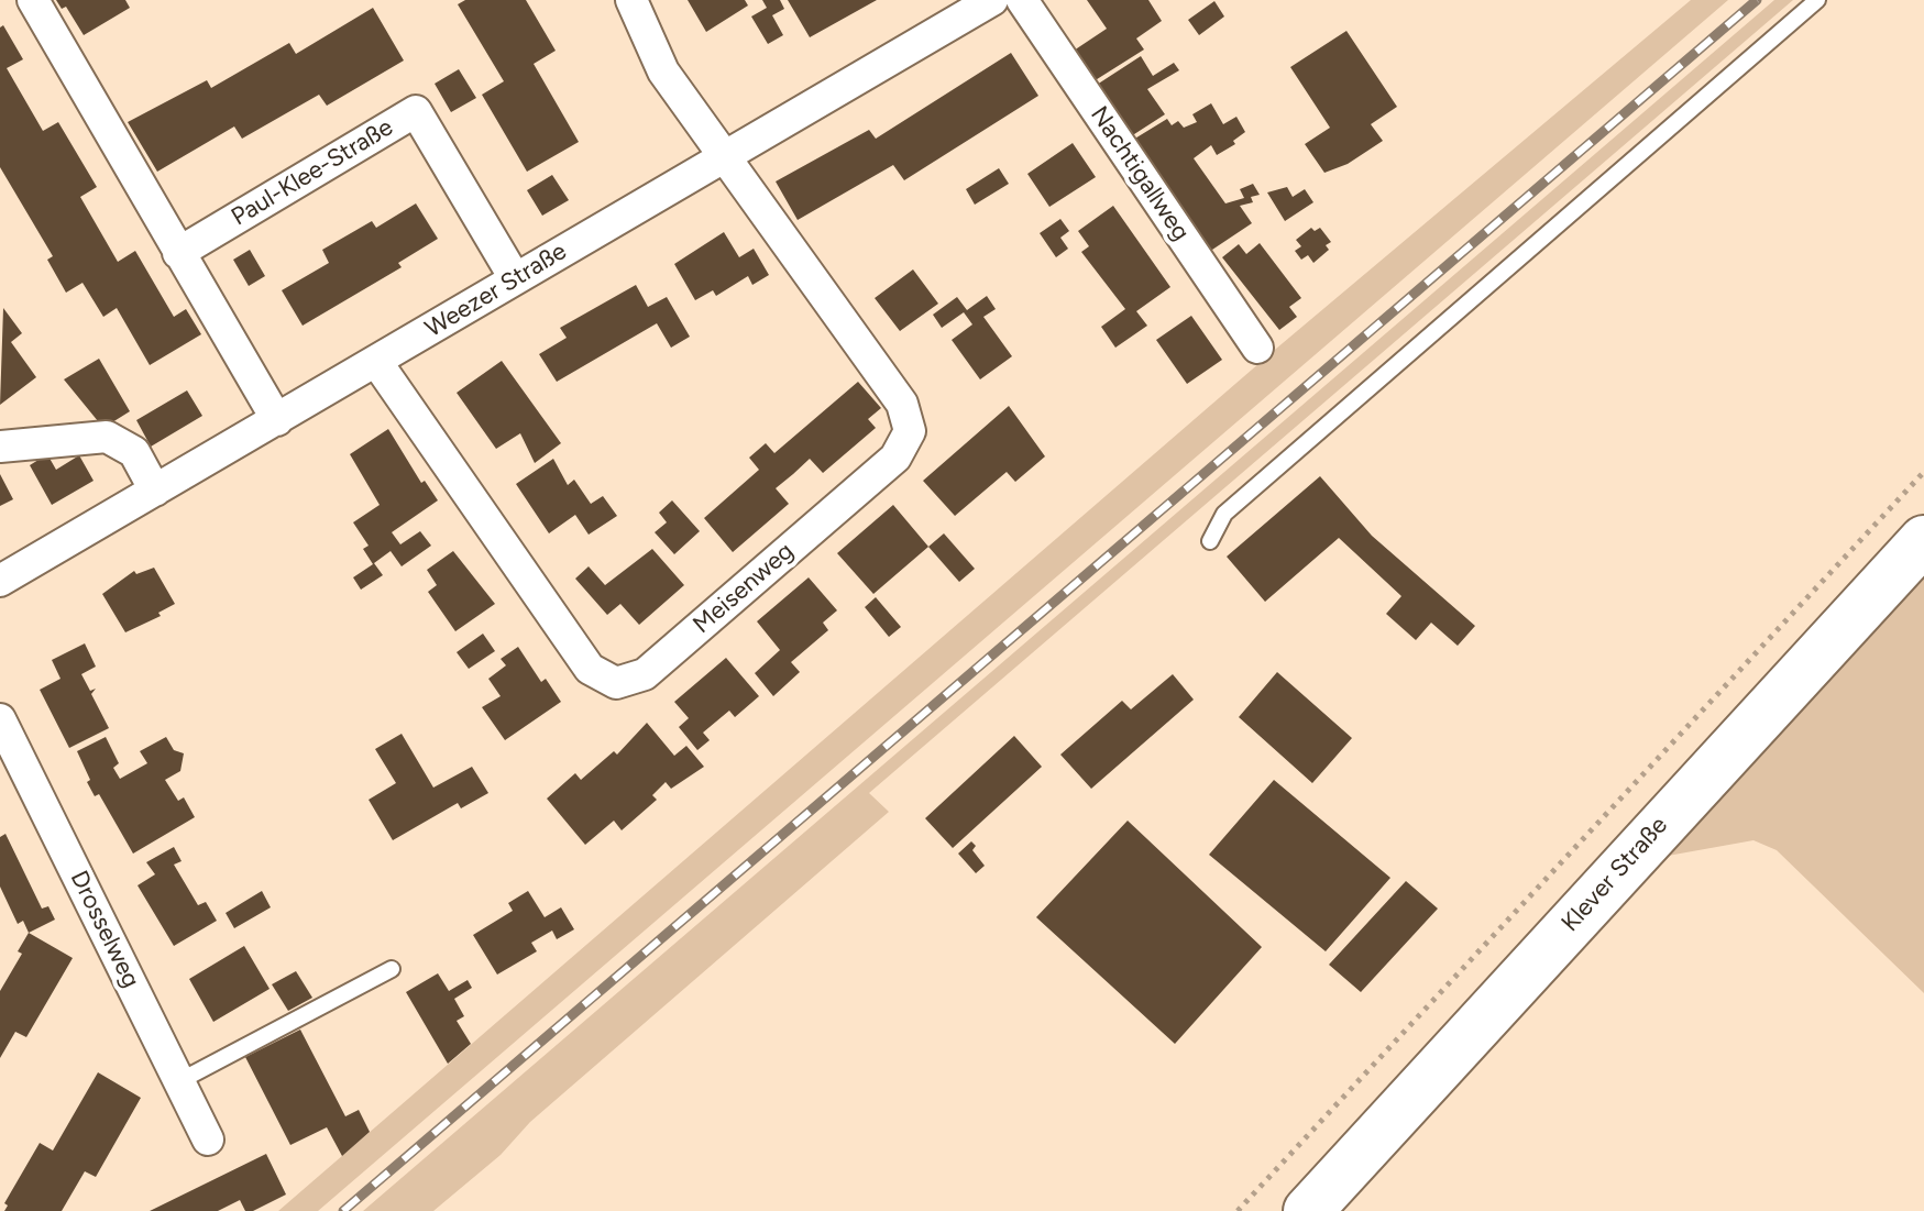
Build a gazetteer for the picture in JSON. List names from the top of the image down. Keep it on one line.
{"streets":{"main road":["Klever Straße"],"street":["Paul-Klee-Straße","Nachtigallweg","Weezer Straße","Meisenweg","Drosselweg"]},"crossings":[["Paul-Klee-Straße","Weezer Straße"],["Weezer Straße","Meisenweg"]]}
